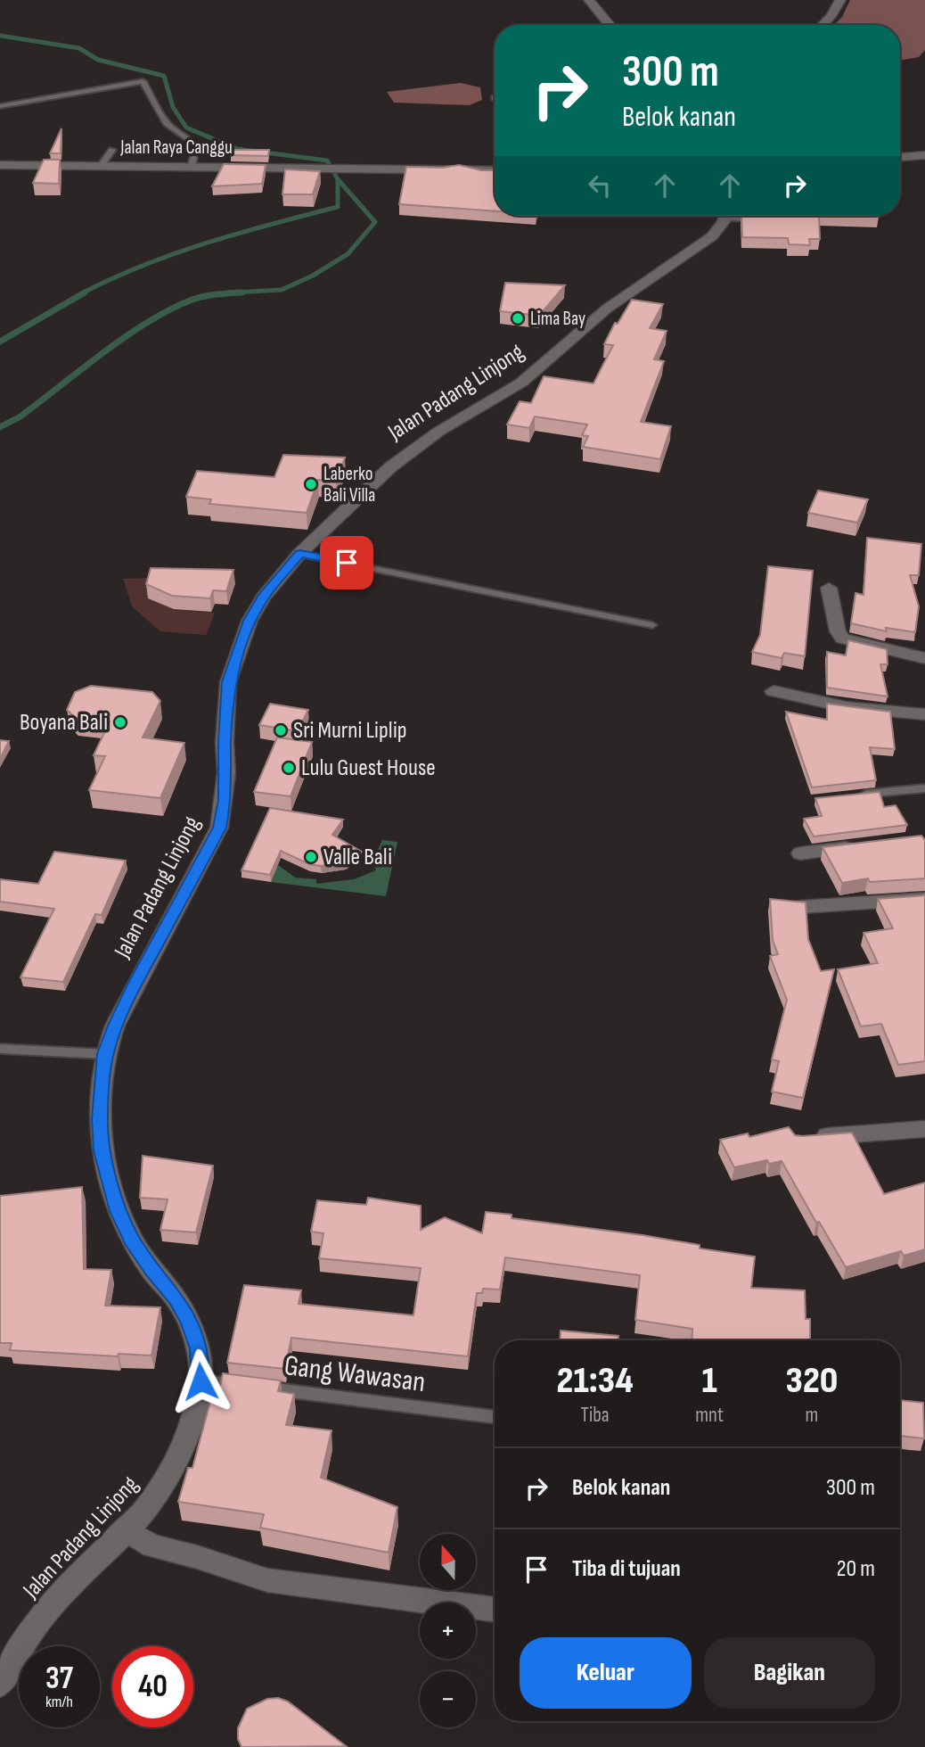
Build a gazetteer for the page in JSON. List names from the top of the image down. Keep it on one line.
{"streets":{"street":["Jalan Raya Canggu","Jalan Padang Linjong"],"lane":["Gang Wawasan"]},"crossings":[["Jalan Padang Linjong","Gang Wawasan"]],"places":["Lima Bay","Laberko Bali Villa","Boyana Bali","Sri Murni Liplip","Lulu Guest House","Valle Bali"],"north":"top","page":{"turn":["300 m","Belok kanan"],"eta":["21:34","Tiba","1","mnt","320","m"],"list":[{"name":"Belok kanan","value":"300 m"},{"name":"Tiba di tujuan","value":"20 m"}],"map_buttons":["+","−"],"buttons":["Keluar","Bagikan"],"speed":"37 km/h","limit":"40"}}
